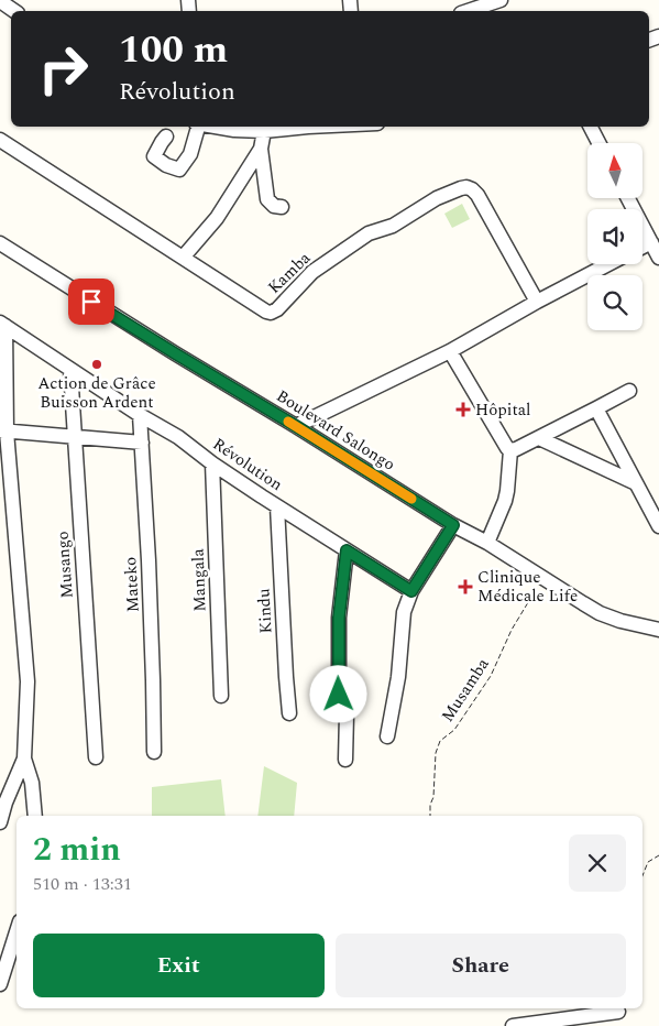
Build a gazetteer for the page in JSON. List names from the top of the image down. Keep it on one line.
{"streets":{"street":["Kamba","Boulevard Salongo","Révolution","Musango","Mangala","Mateko","Kindu"],"path":["Musamba"]},"crossings":[["Boulevard Salongo","Musamba"],["Révolution","Musango"],["Révolution","Mangala"],["Révolution","Mateko"],["Révolution","Kindu"]],"places":{"other":["Action de Grâce Buisson Ardent"],"health":["Hôpital","Clinique Médicale Life"]},"north":"top","page":{"turn":["100 m","Révolution"],"heading":["2 min","510 m · 13:31"],"buttons":["Exit","Share"]}}
